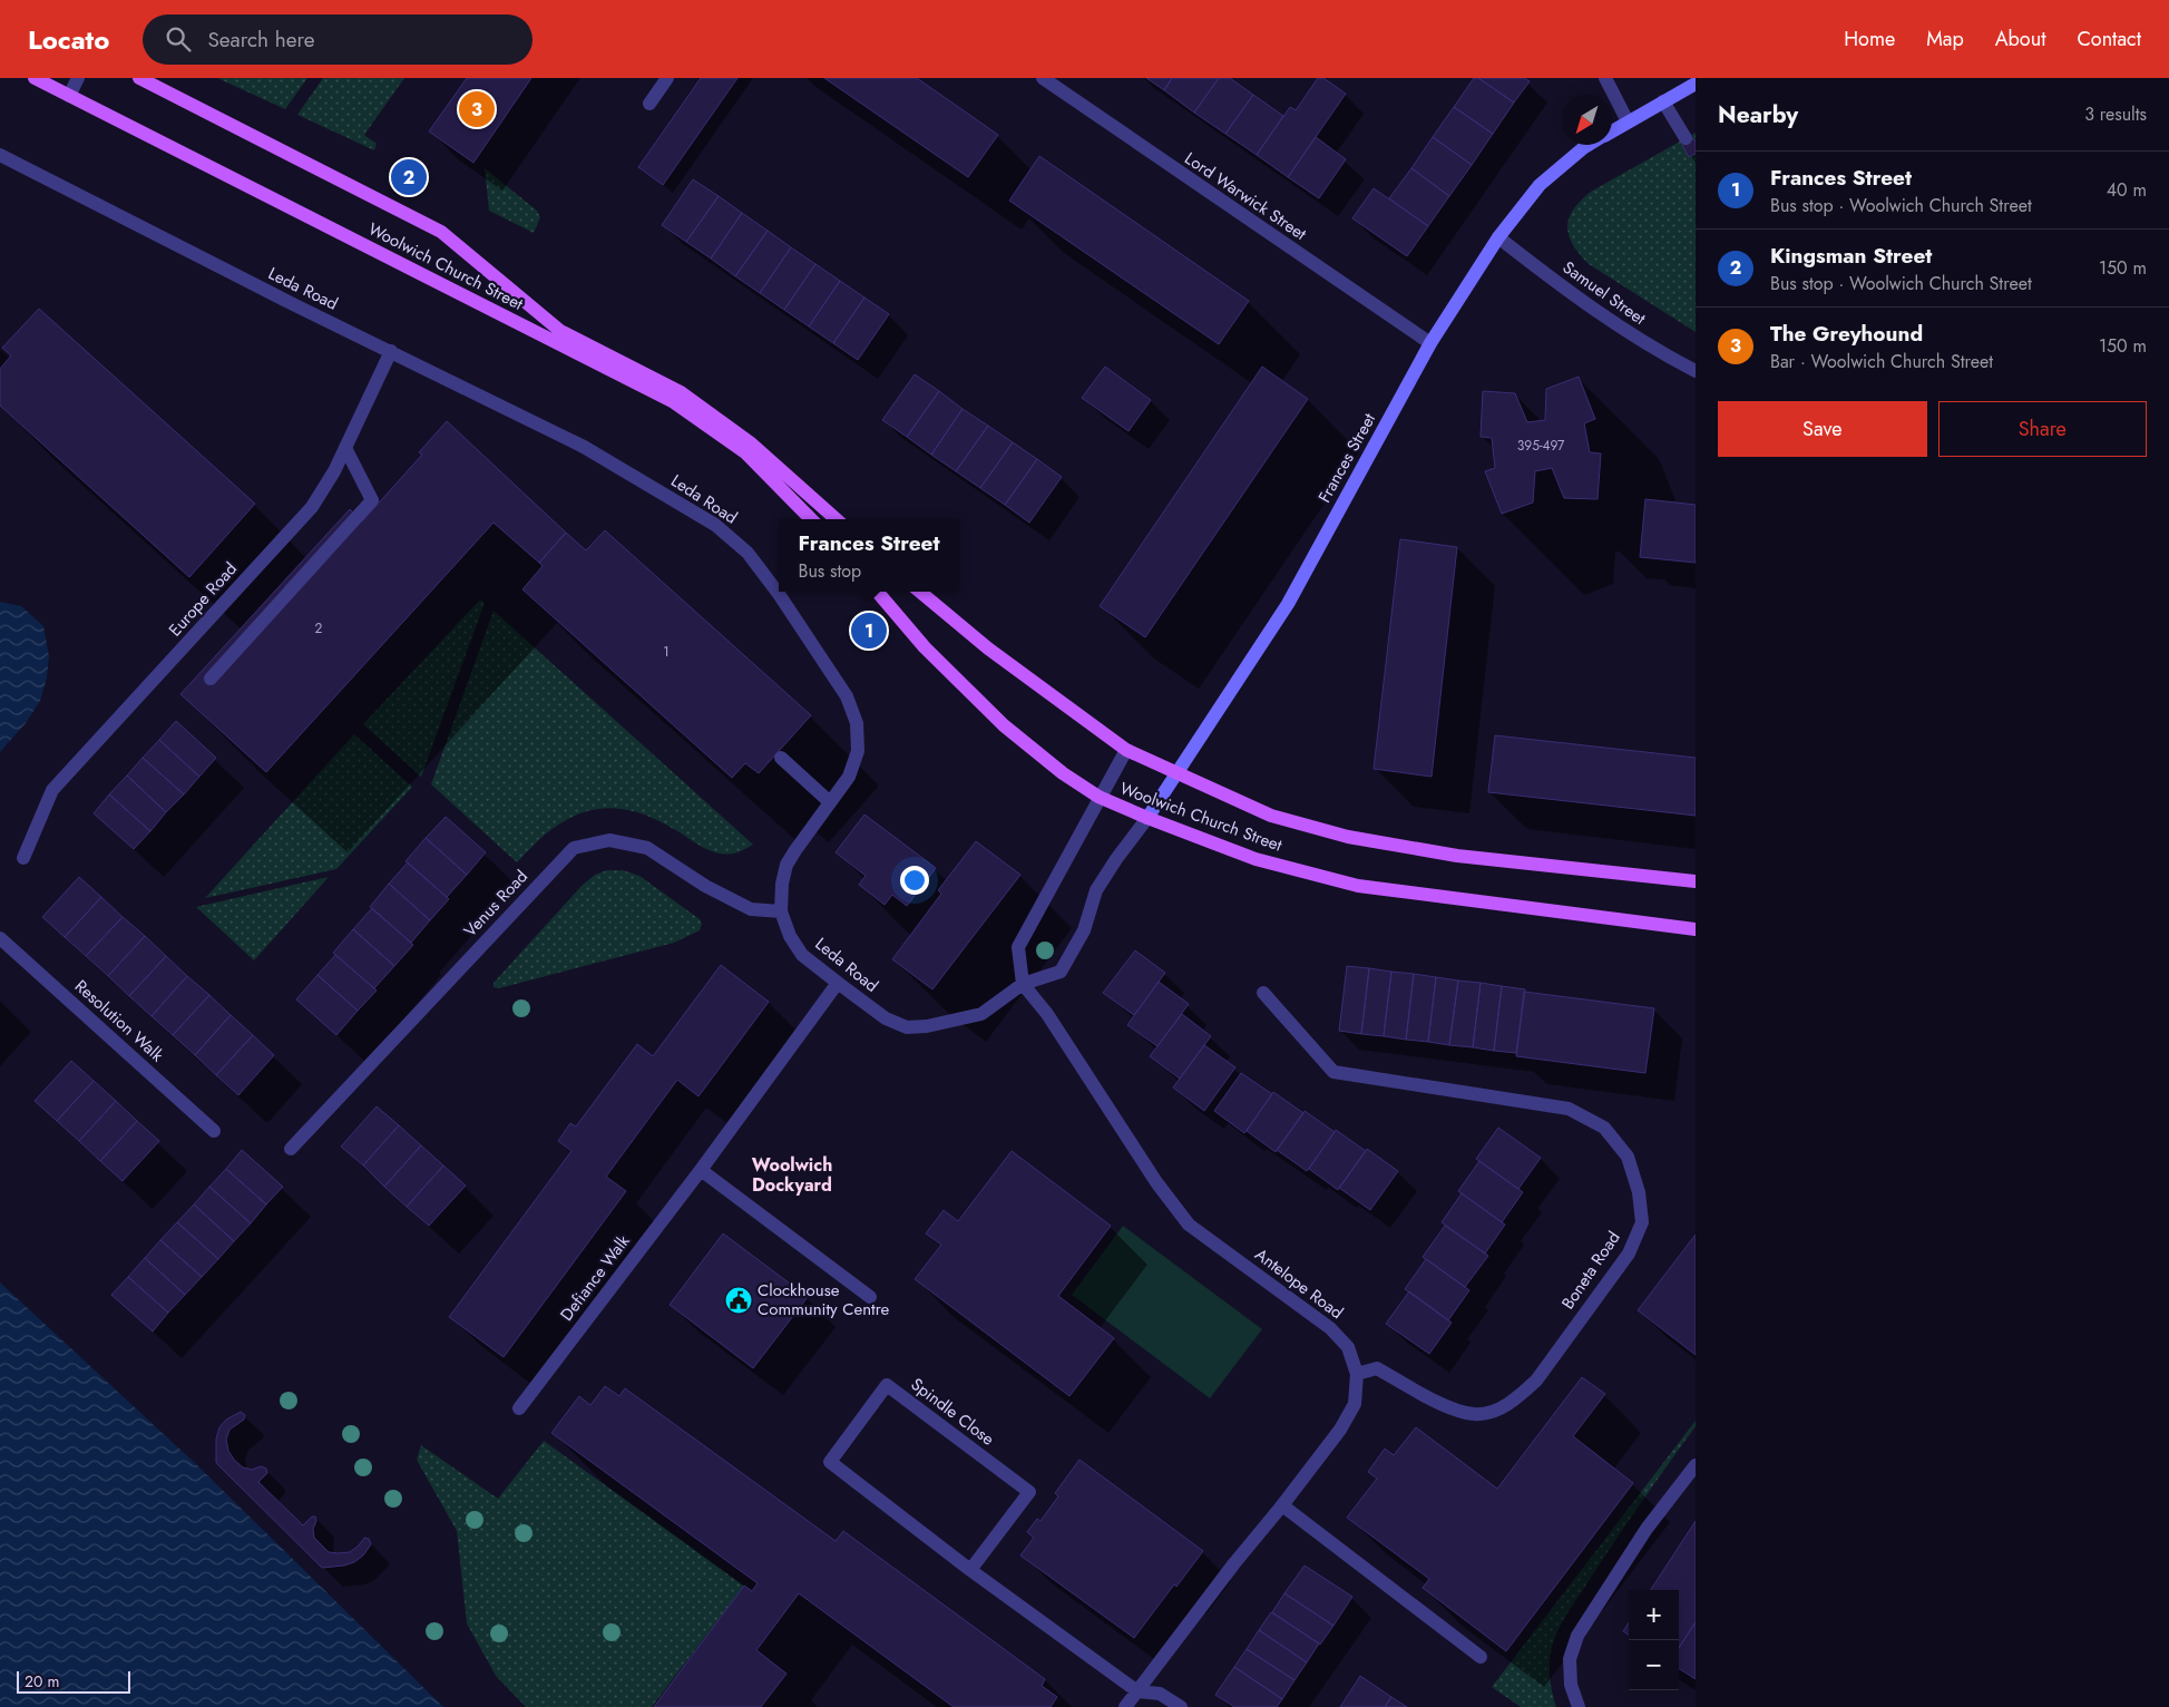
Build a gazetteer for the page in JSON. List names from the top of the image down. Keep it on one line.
{"streets":{"main road":["Woolwich Church Street"],"street":["Lord Warwick Street","Leda Road","Samuel Street","Frances Street","Europe Road","Venus Road","Resolution Walk","Boneta Road","Defiance Walk","Antelope Road","Spindle Close"]},"crossings":[["Lord Warwick Street","Frances Street"],["Woolwich Church Street","Leda Road"],["Woolwich Church Street","Frances Street"],["Leda Road","Frances Street"],["Leda Road","Europe Road"],["Leda Road","Venus Road"],["Leda Road","Defiance Walk"],["Leda Road","Antelope Road"],["Samuel Street","Frances Street"],["Boneta Road","Antelope Road"],["Antelope Road","Spindle Close"]],"districts":["Woolwich Dockyard"],"places":{"public building":["Clockhouse Community Centre"]},"house_numbers":["395-497","2","1"],"scale_bar":"20 m","north":"bottom left","page":{"header":"Locato","search":"Search here","nav":["Home","Map","About","Contact"],"heading":["Nearby","3 results"],"pins":["3","2","1"],"list":[{"mark":"1","name":"Frances Street","note":"Bus stop · Woolwich Church Street","value":"40 m"},{"mark":"2","name":"Kingsman Street","note":"Bus stop · Woolwich Church Street","value":"150 m"},{"mark":"3","name":"The Greyhound","note":"Bar · Woolwich Church Street","value":"150 m"}],"buttons":["Save","Share"],"popup":["Frances Street","Bus stop"],"map_buttons":["+","−"],"scale":"20 m"}}
